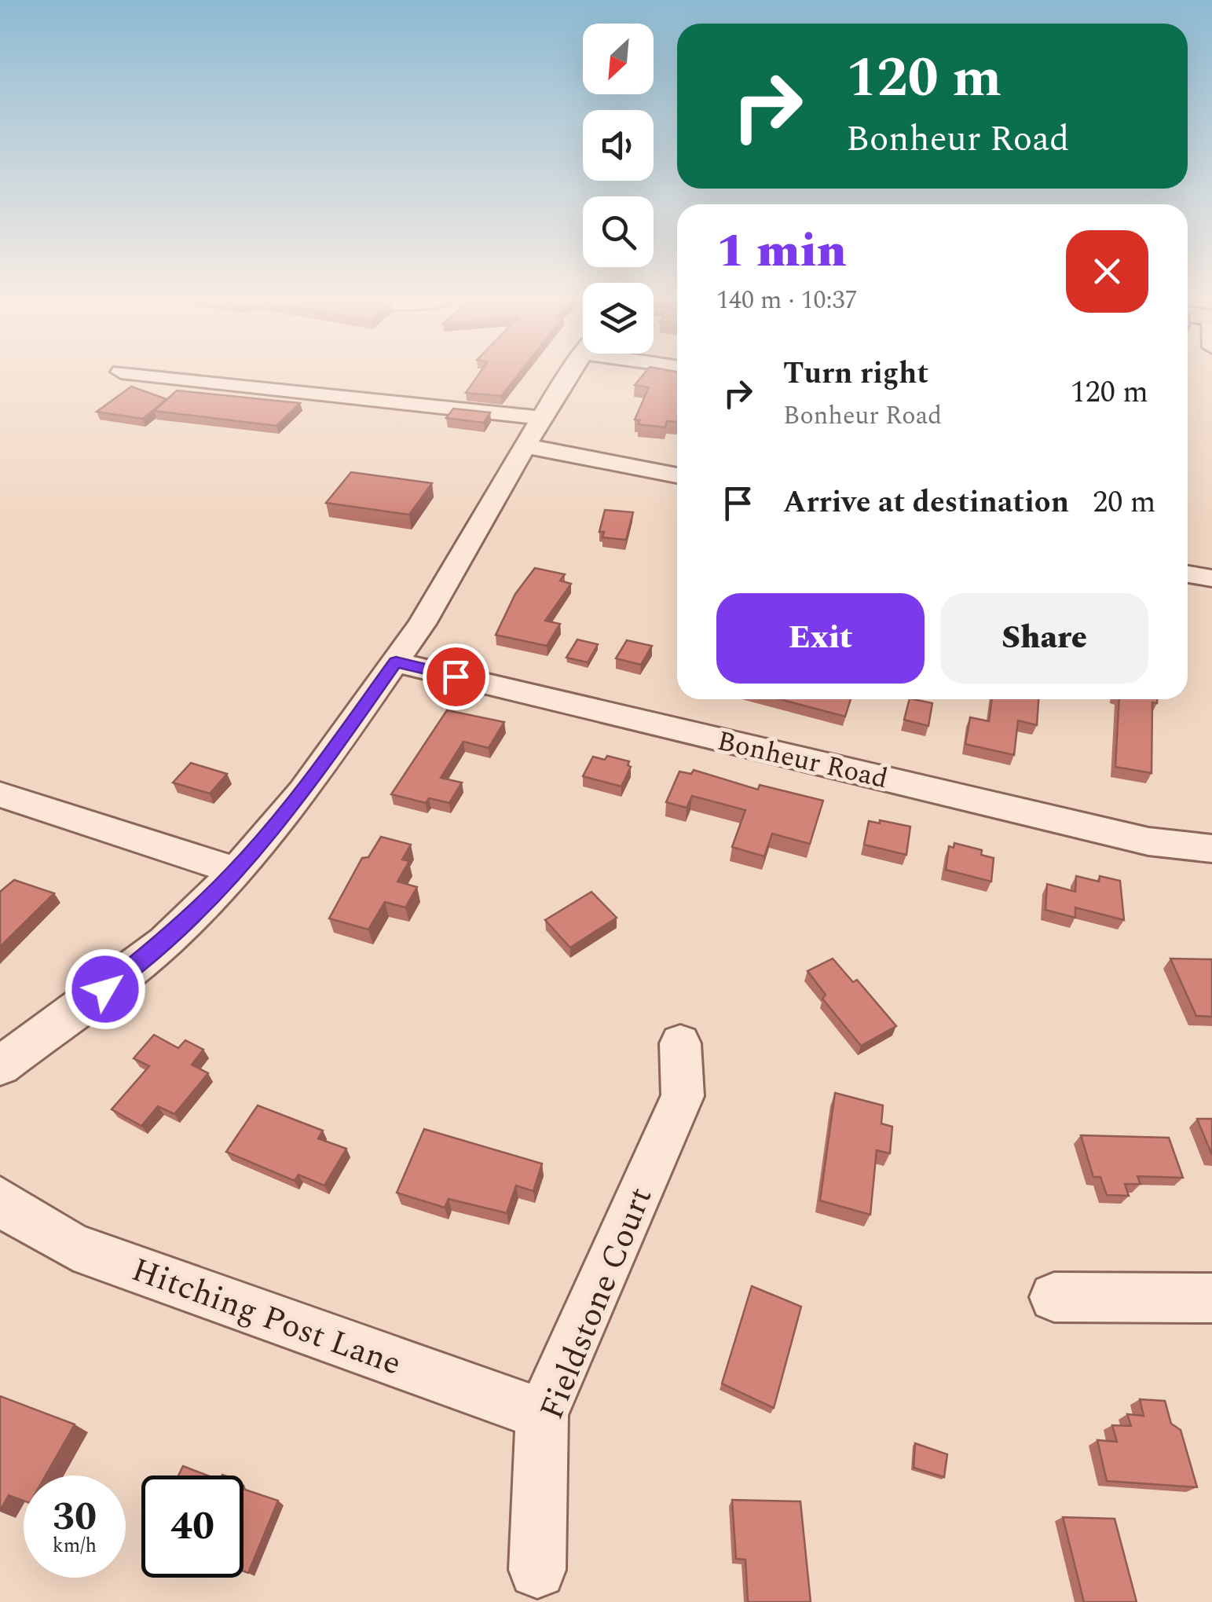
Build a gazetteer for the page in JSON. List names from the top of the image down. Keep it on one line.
{"streets":{"street":["Bonheur Road","Fieldstone Court","Hitching Post Lane"]},"crossings":[["Fieldstone Court","Hitching Post Lane"]],"north":"bottom left","page":{"turn":["120 m","Bonheur Road"],"heading":["1 min","140 m · 10:37"],"list":[{"name":"Turn right","note":"Bonheur Road","value":"120 m"},{"name":"Arrive at destination","value":"20 m"}],"buttons":["Exit","Share"],"speed":"30 km/h","limit":"40"}}
